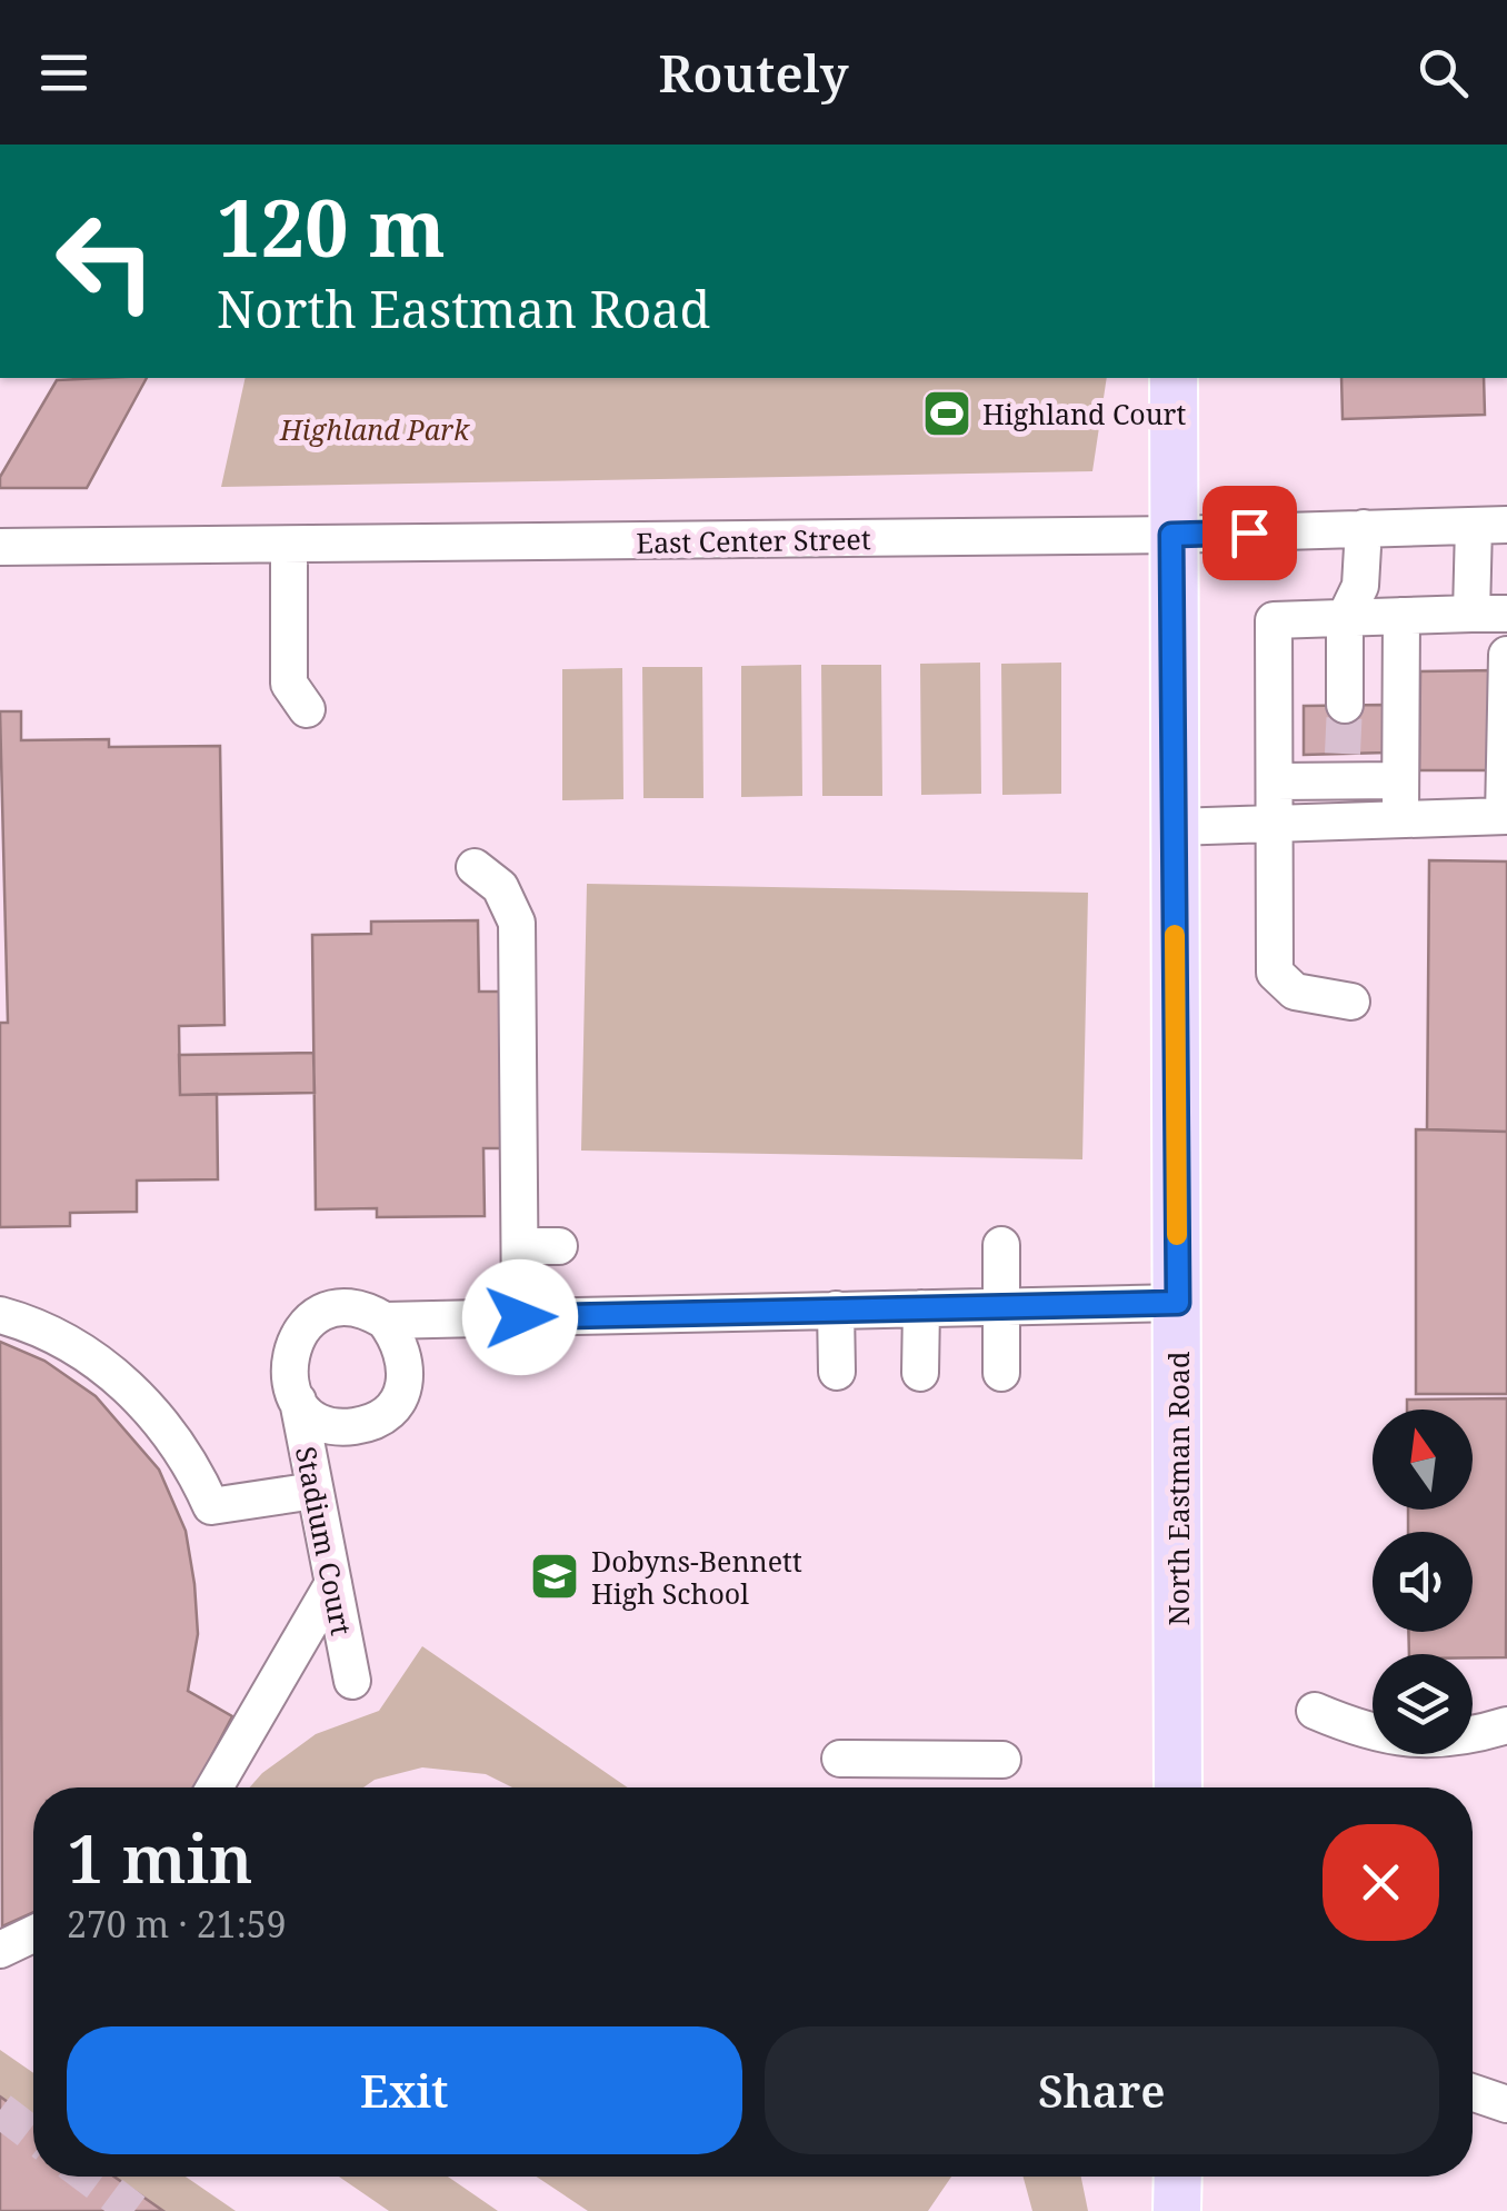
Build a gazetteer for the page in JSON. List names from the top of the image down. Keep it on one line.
{"streets":{"main road":["North Eastman Road"],"street":["East Center Street","Stadium Court"]},"crossings":[["East Center Street","North Eastman Road"],["North Eastman Road","Stadium Court"]],"parks":["Highland Park"],"places":{"sports":["Highland Court"],"school or university":["Dobyns-Bennett High School"]},"north":"top","page":{"header":"Routely","turn":["120 m","North Eastman Road"],"heading":["1 min","270 m · 21:59"],"buttons":["Exit","Share"]}}
